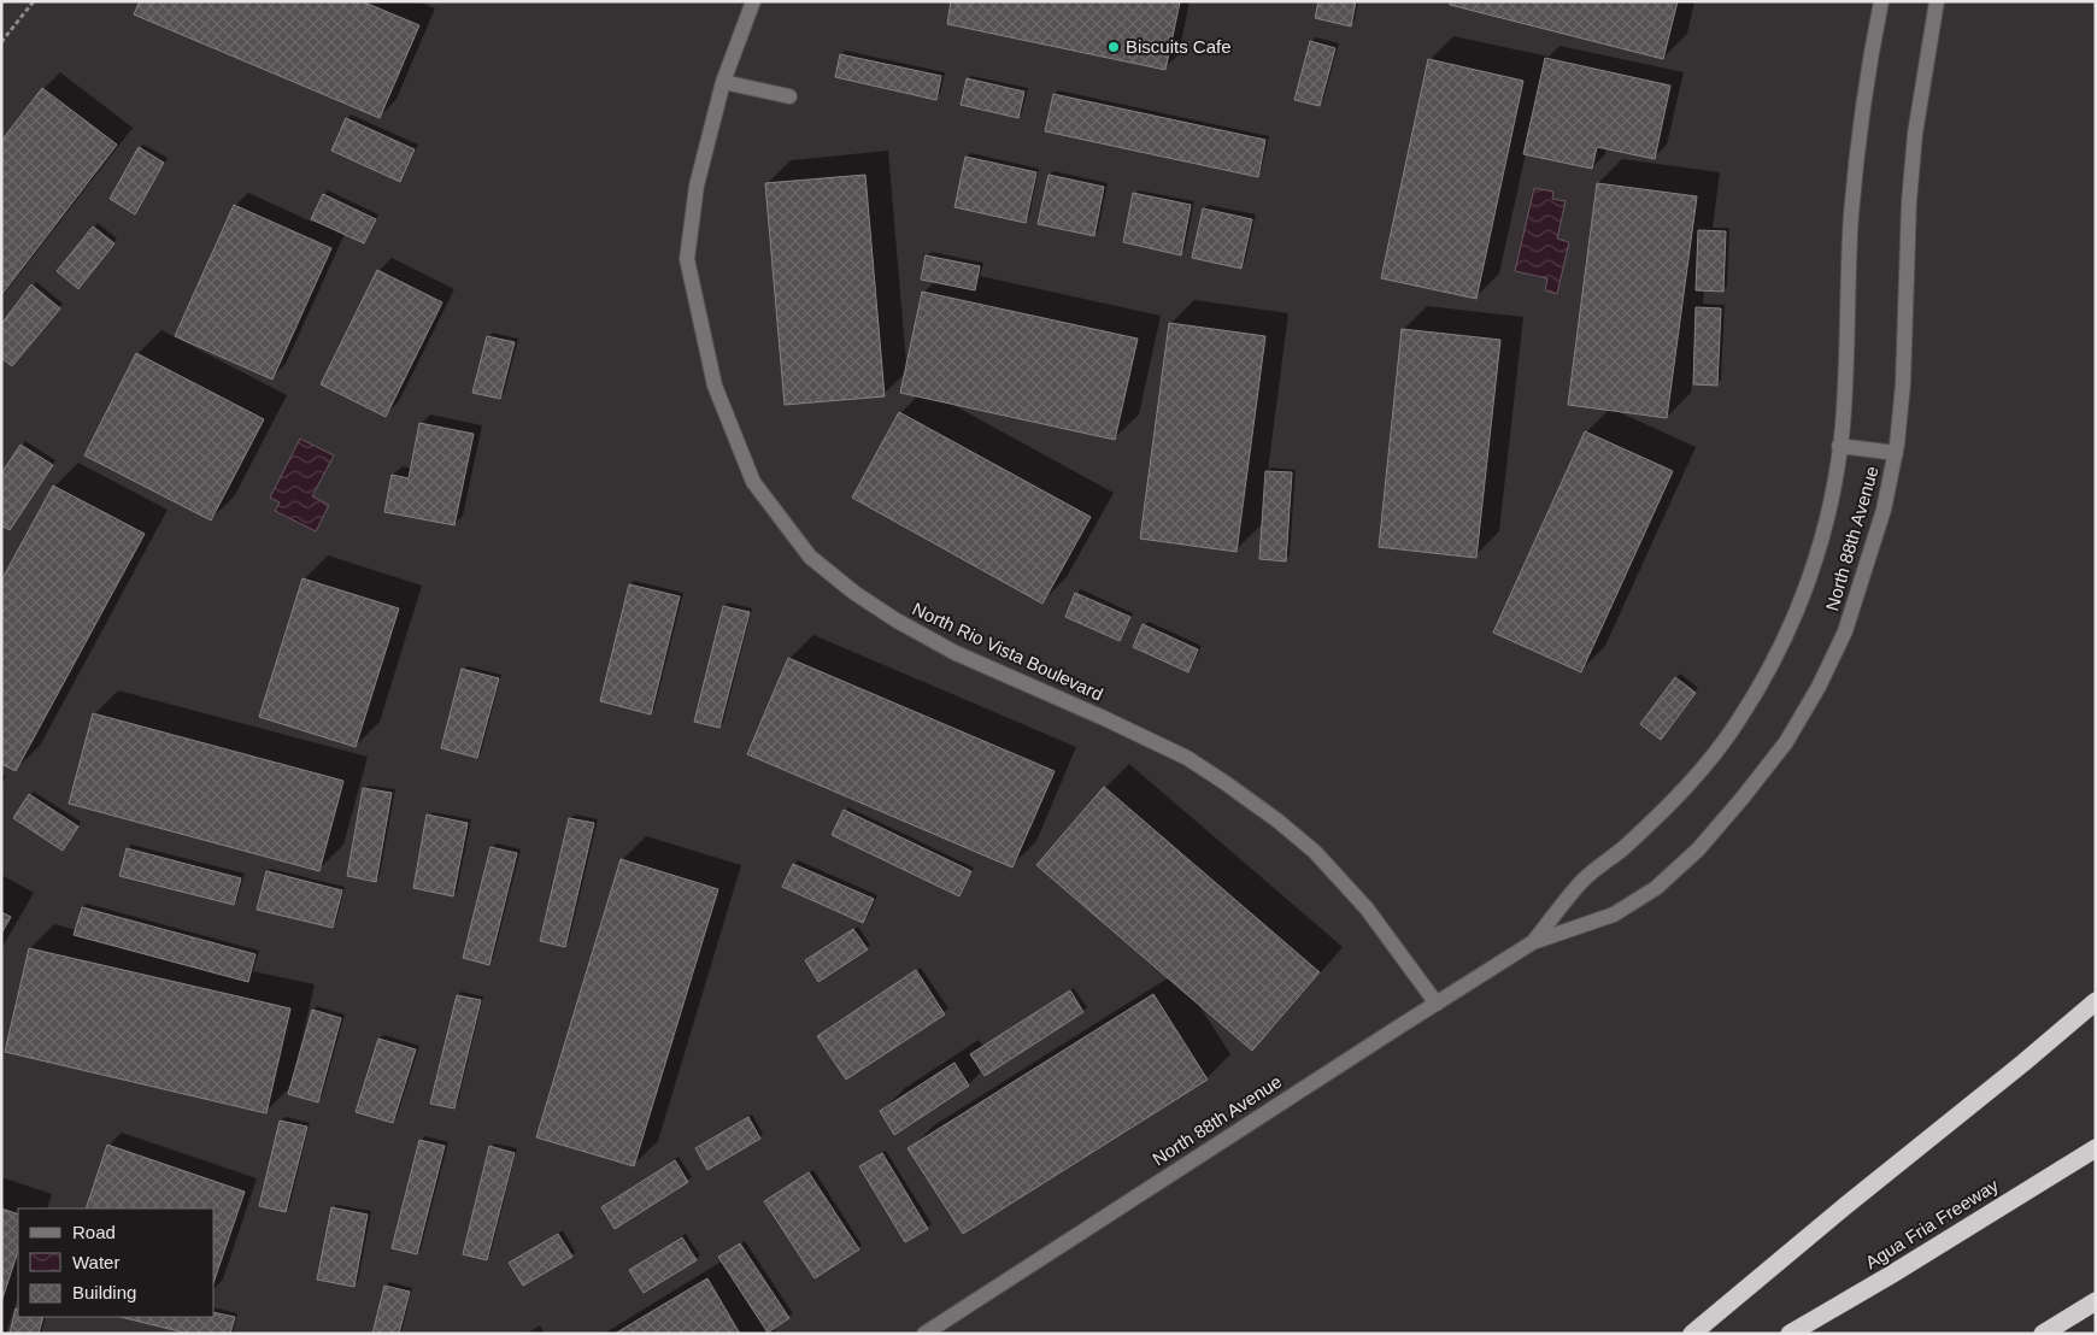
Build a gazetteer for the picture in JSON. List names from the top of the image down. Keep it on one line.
{"streets":{"highway":["Agua Fria Freeway"],"street":["North 88th Avenue","North Rio Vista Boulevard"]},"crossings":[["North 88th Avenue","North Rio Vista Boulevard"]],"places":["Biscuits Cafe"],"legend":["Road","Water","Building"]}
